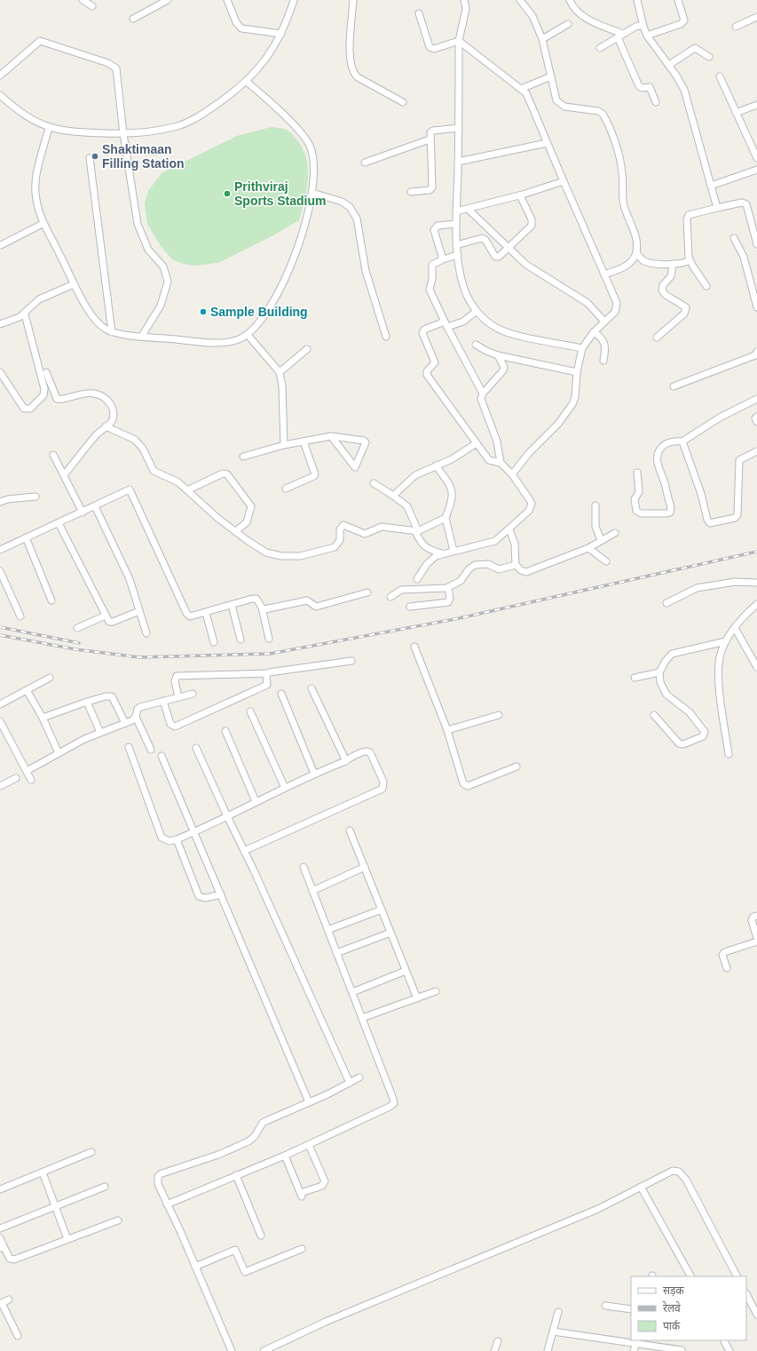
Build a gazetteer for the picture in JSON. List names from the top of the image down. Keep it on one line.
{"places":["Shaktimaan Filling Station","Prithviraj Sports Stadium","Sample Building"],"legend":["सड़क","रेलवे","पार्क"]}
